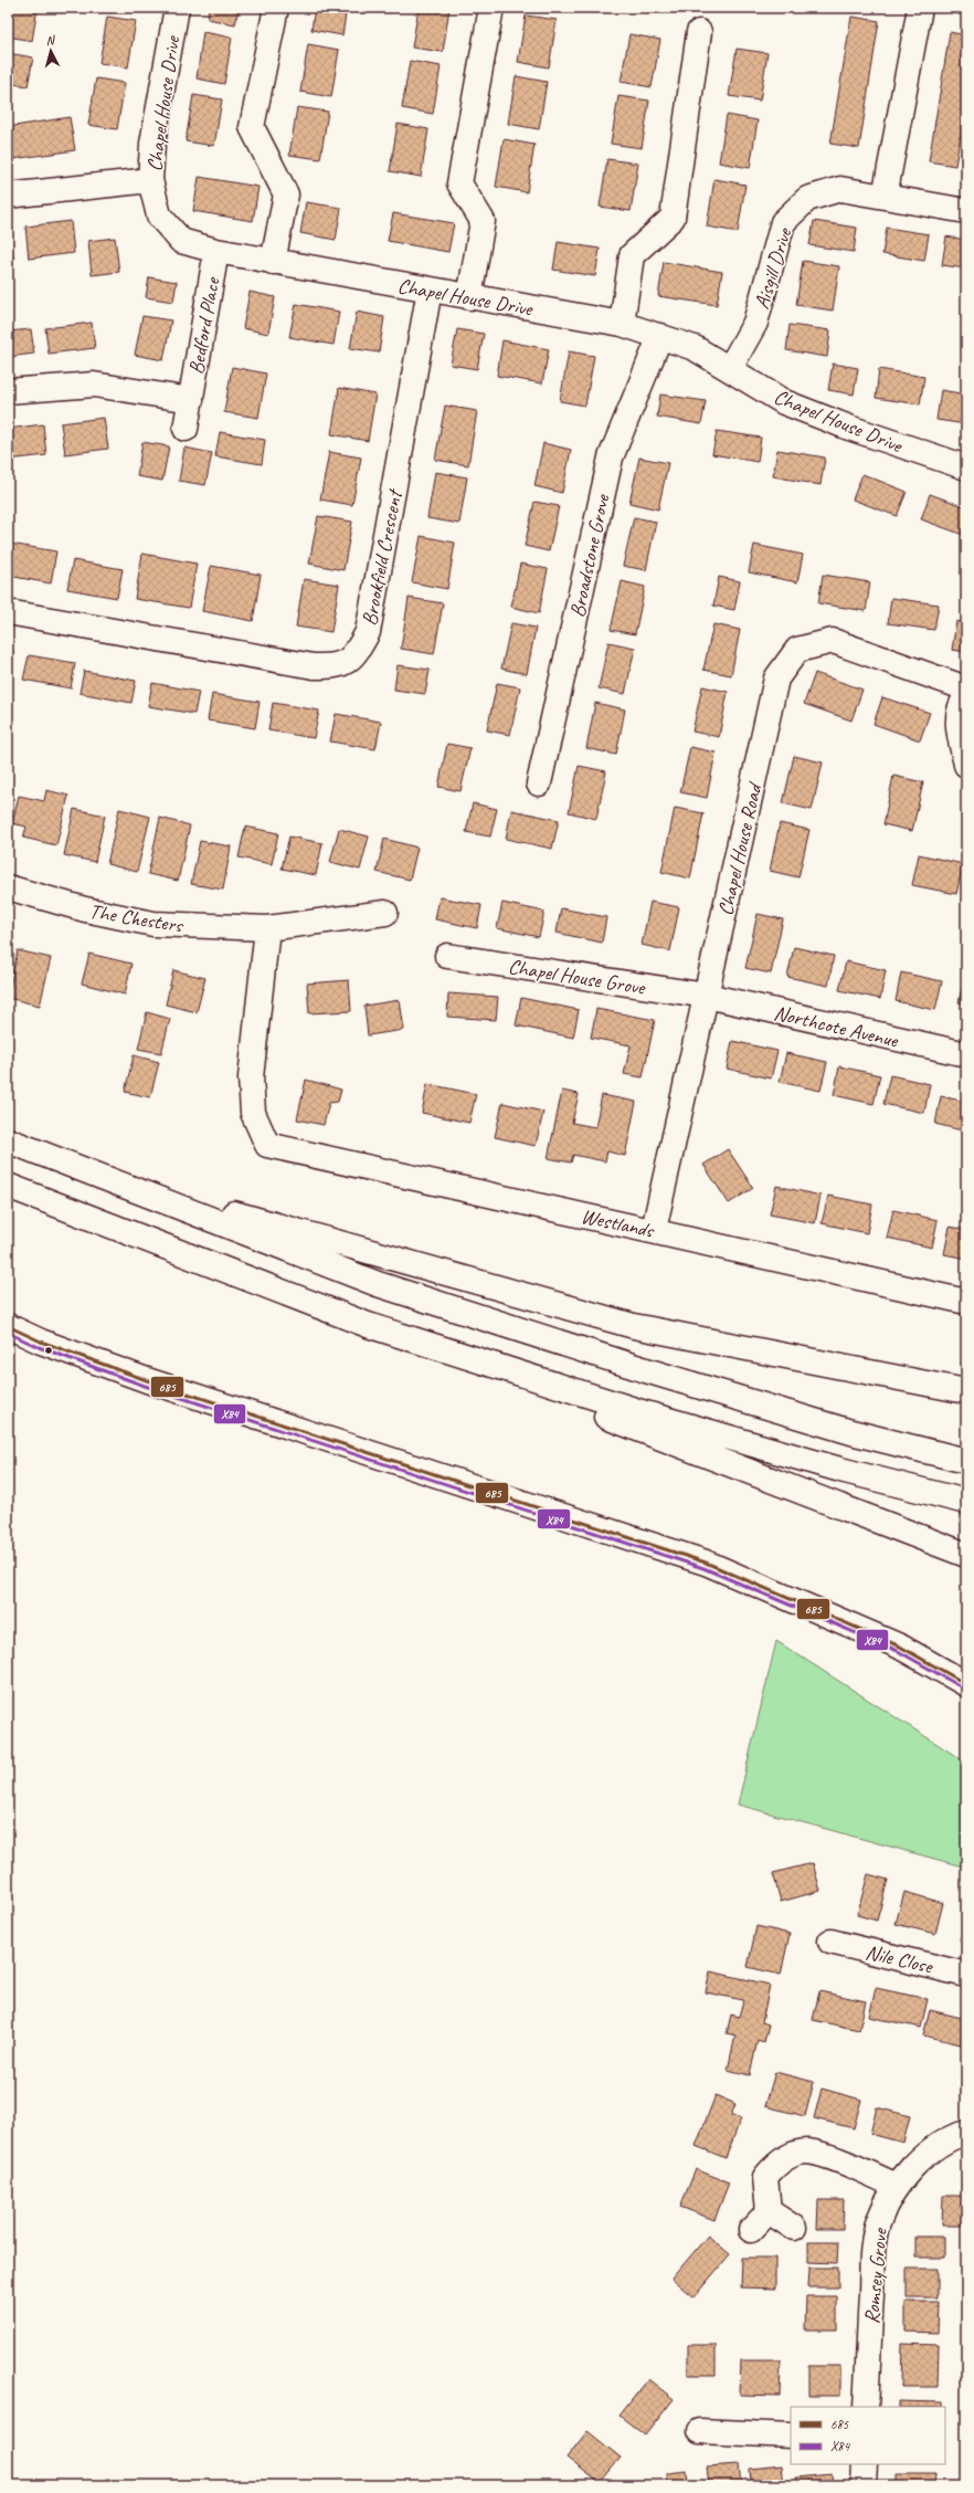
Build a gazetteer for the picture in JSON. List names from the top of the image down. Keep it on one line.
{"streets":{"main road":["Chapel House Drive","Aisgill Drive","Bedford Place","Broadstone Grove","Brookfield Crescent","Chapel House Road","The Chesters","Chapel House Grove","Northcote Avenue","Westlands","Nile Close","Romsey Grove"]},"crossings":[["Chapel House Drive","Aisgill Drive"],["Chapel House Drive","Bedford Place"],["Chapel House Drive","Broadstone Grove"],["Chapel House Drive","Brookfield Crescent"],["Chapel House Road","Chapel House Grove"],["Chapel House Road","Northcote Avenue"],["Chapel House Road","Westlands"],["The Chesters","Westlands"],["Chapel House Grove","Northcote Avenue"]],"lines":["transit line 685","transit line X84"],"legend":["685","X84"],"north":"top"}
